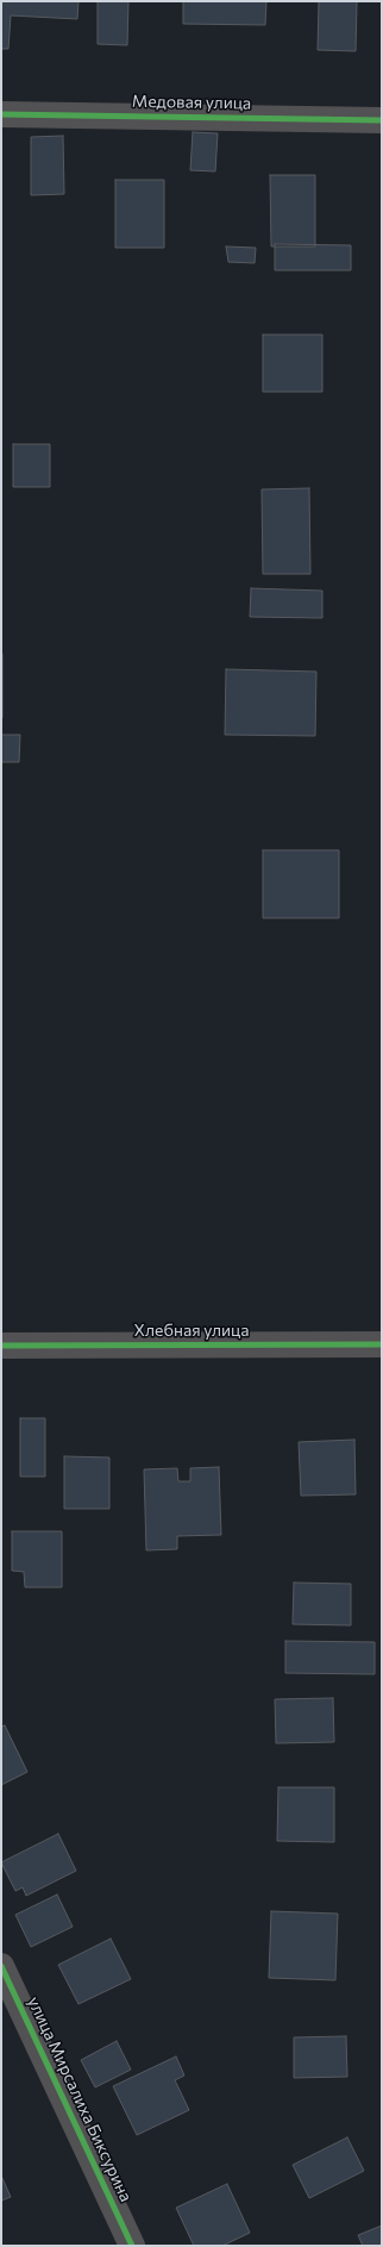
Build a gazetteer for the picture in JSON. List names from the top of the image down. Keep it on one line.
{"streets":{"street":["Медовая улица","Хлебная улица","улица Мирсалиха Биксурина"]}}
